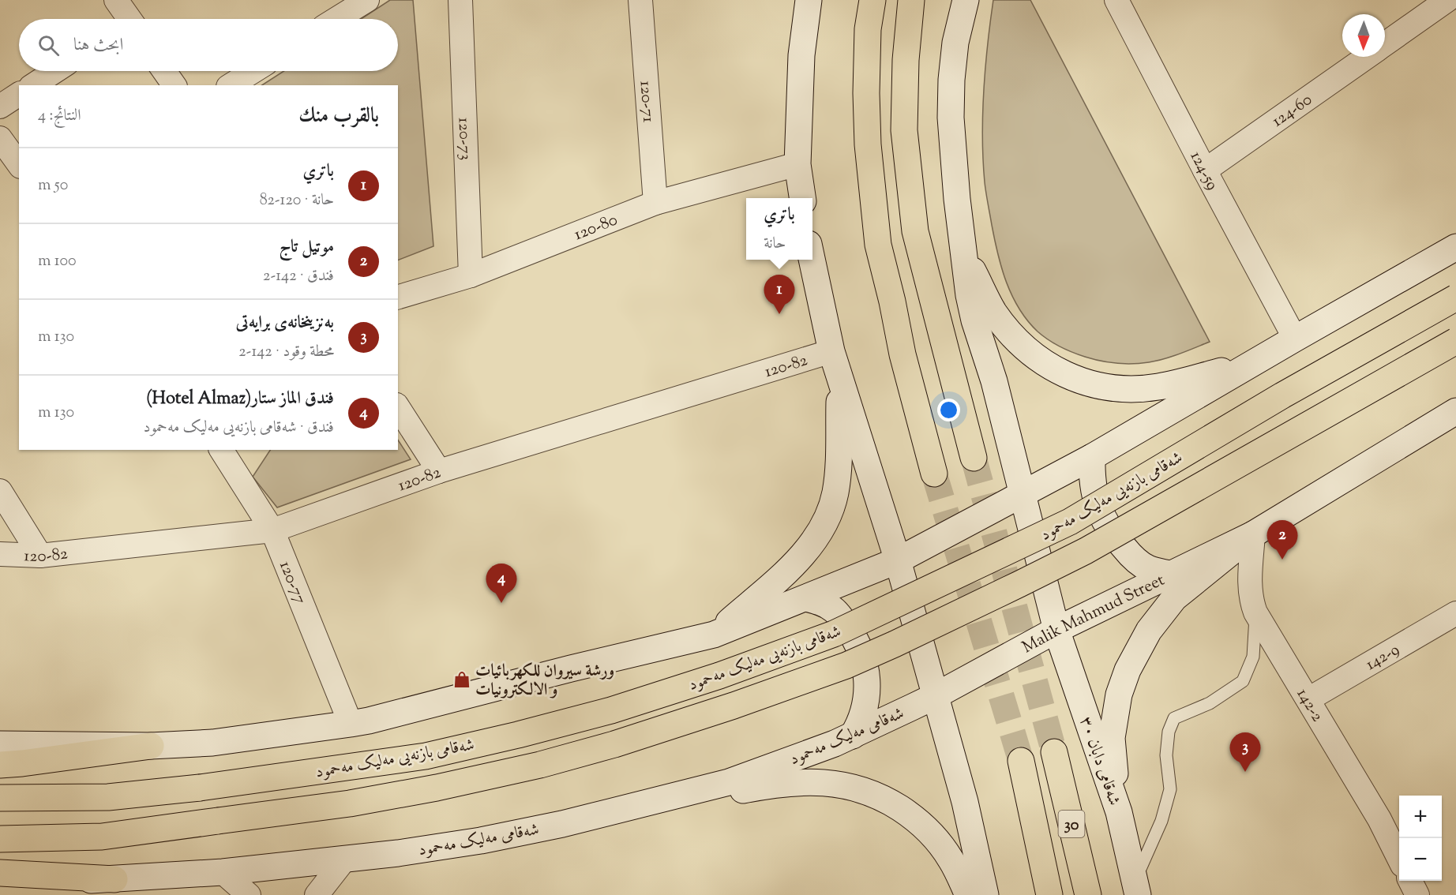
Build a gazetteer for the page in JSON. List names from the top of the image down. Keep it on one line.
{"streets":{"main road":["شەقامی بازنەیی مەلیک مەحمود","Malik Mahmud Street","شەقامی مەلیک مەحمود","شەقامی دابان ٣٠","30"],"street":["120-71","124-60","120-73","124-59","120-80","120-82","120-77","142-9","142-2"]},"crossings":[["120-71","120-80"],["124-60","124-59"],["120-73","120-80"],["120-82","120-77"],["Malik Mahmud Street","142-2"],["Malik Mahmud Street","شەقامی مەلیک مەحمود"],["Malik Mahmud Street","شەقامی دابان ٣٠"],["142-9","142-2"]],"places":{"shop":["ورشة سيروان للكهربائيات و الالكترونيات"]},"north":"bottom","page":{"search":"ابحث هنا","heading":["بالقرب منك","النتائج: 4"],"list":[{"mark":"1","name":"باتري","note":"حانة · 120-82","value":"50 m"},{"mark":"2","name":"موتيل تاج","note":"فندق · 142-2","value":"100 m"},{"mark":"3","name":"بەنزینخانەی برایەتی","note":"محطة وقود · 142-2","value":"130 m"},{"mark":"4","name":"فندق الماز ستار(Hotel Almaz)","note":"فندق · شەقامی بازنەیی مەلیک مەحمود","value":"130 m"}],"popup":["باتري","حانة"],"pins":["1","2","4","3"],"map_buttons":["+","−"]}}
